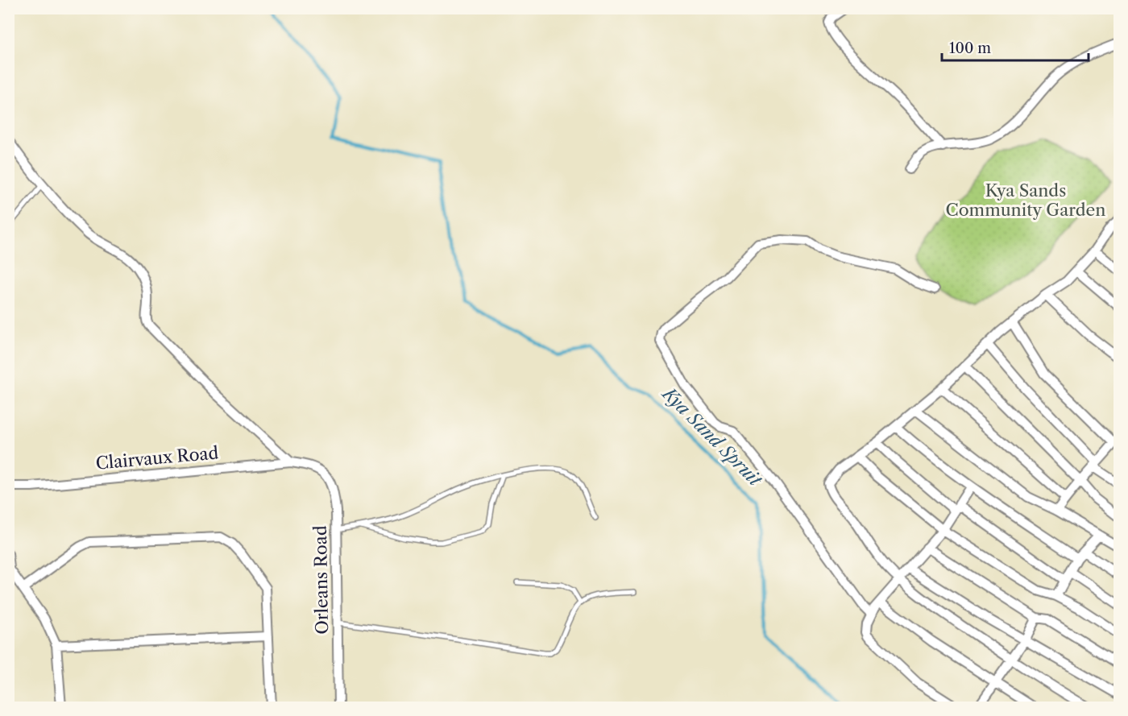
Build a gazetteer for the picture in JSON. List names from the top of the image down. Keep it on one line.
{"streets":{"street":["Clairvaux Road","Orleans Road"]},"crossings":[["Clairvaux Road","Orleans Road"]],"water":["Kya Sand Spruit"],"parks":["Kya Sands Community Garden"],"scale_bar":"100 m"}
